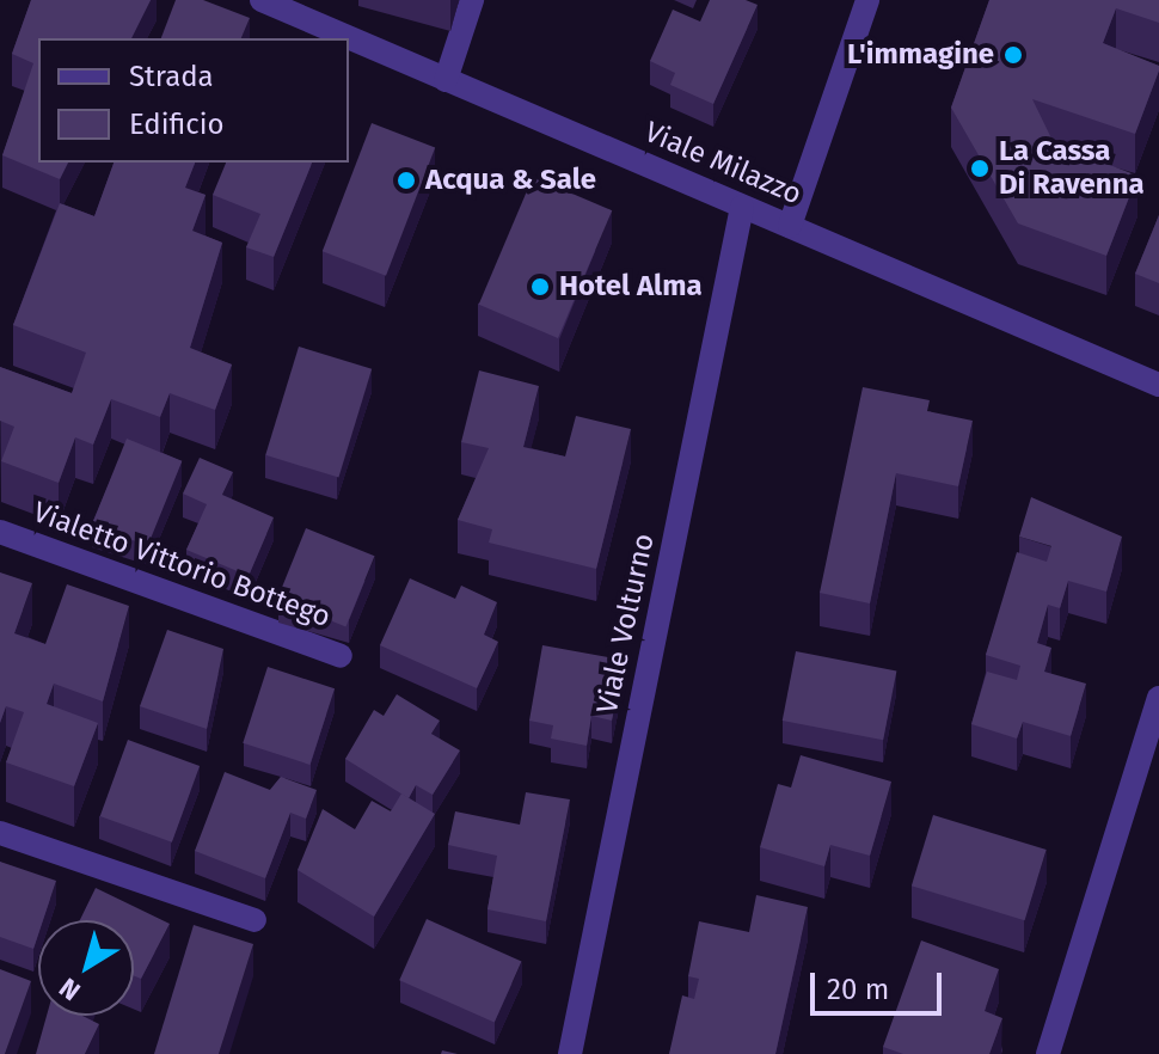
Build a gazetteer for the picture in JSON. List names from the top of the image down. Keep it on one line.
{"streets":{"street":["Viale Milazzo","Vialetto Vittorio Bottego","Viale Volturno"]},"crossings":[["Viale Milazzo","Viale Volturno"]],"places":["L'immagine","La Cassa Di Ravenna","Acqua & Sale","Hotel Alma"],"legend":["Strada","Edificio"],"scale_bar":"20 m","north":"bottom left"}
